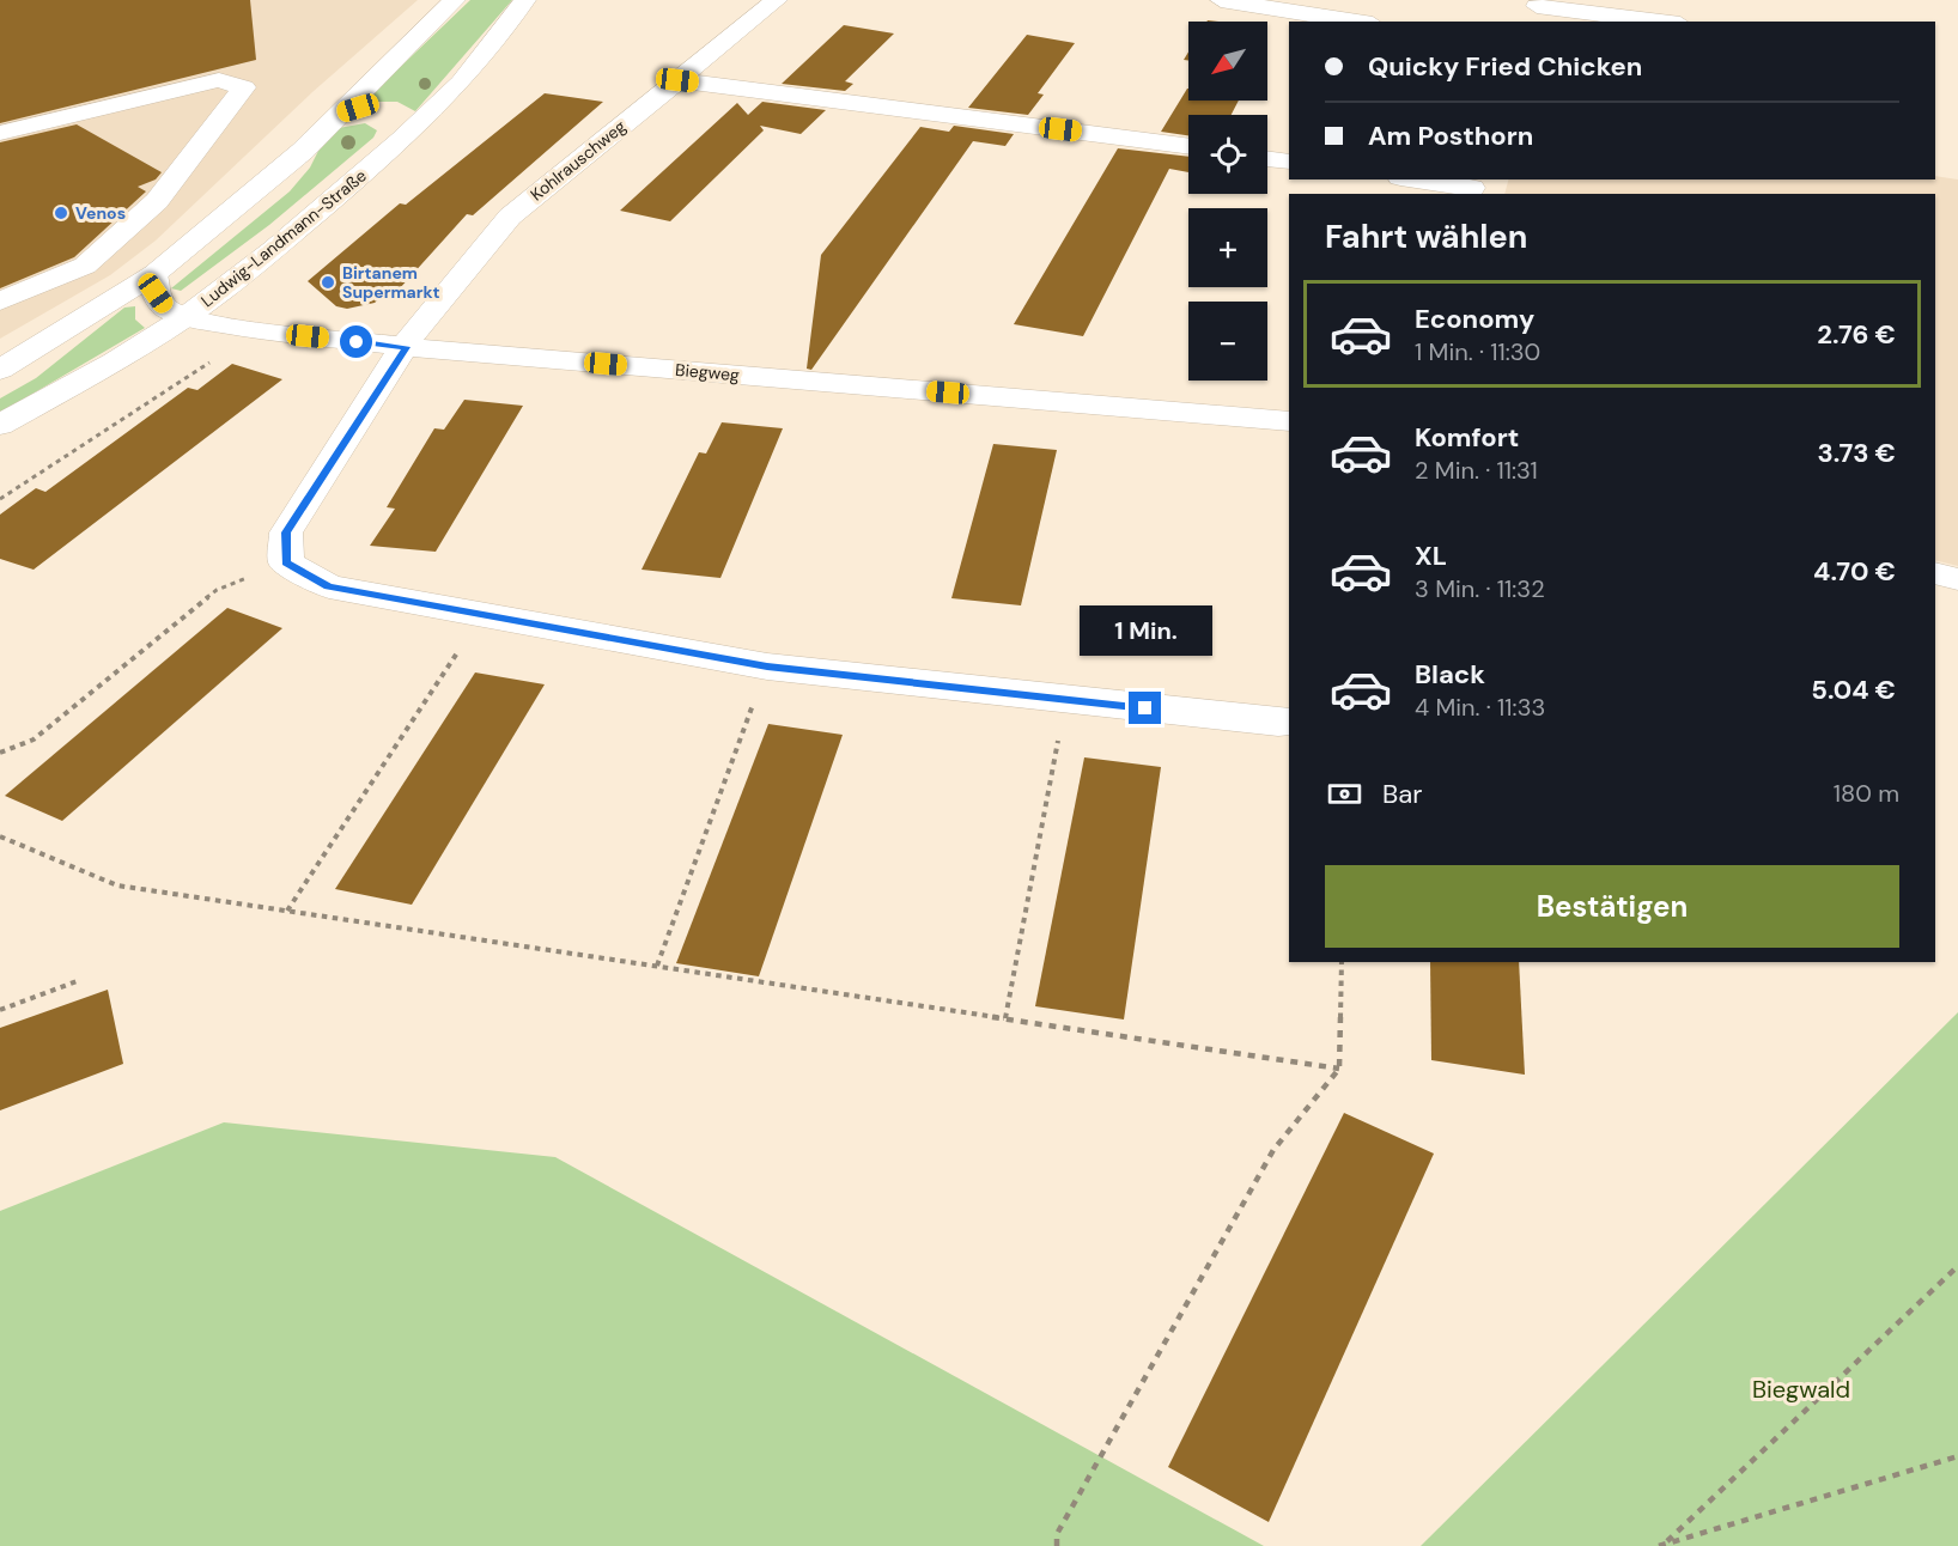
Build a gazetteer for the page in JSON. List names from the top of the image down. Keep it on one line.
{"streets":{"street":["Kohlrauschweg","Ludwig-Landmann-Straße","Biegweg"]},"crossings":[["Kohlrauschweg","Biegweg"],["Ludwig-Landmann-Straße","Biegweg"]],"parks":["Biegwald"],"places":["Venos","Birtanem Supermarkt"],"north":"bottom left","page":{"map_buttons":["+","−"],"banner":["Quicky Fried Chicken","Am Posthorn"],"heading":"Fahrt wählen","list":[{"name":"Economy","note":"1 Min. · 11:30","value":"2.76 €"},{"name":"Komfort","note":"2 Min. · 11:31","value":"3.73 €"},{"name":"XL","note":"3 Min. · 11:32","value":"4.70 €"},{"name":"Black","note":"4 Min. · 11:33","value":"5.04 €"}],"bubble":"1 Min.","pay":["Bar","180 m"],"buttons":"Bestätigen"}}
